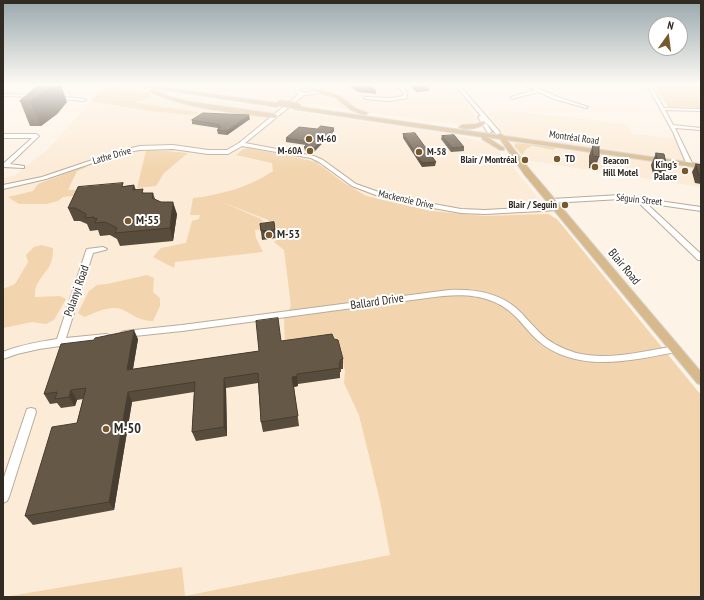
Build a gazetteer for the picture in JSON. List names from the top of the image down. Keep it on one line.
{"streets":{"main road":["Montréal Road","Blair Road"],"street":["Lathe Drive","Mackenzie Drive","Séguin Street","Polanyi Road","Ballard Drive"]},"crossings":[["Montréal Road","Blair Road"],["Lathe Drive","Mackenzie Drive"],["Mackenzie Drive","Séguin Street"],["Mackenzie Drive","Blair Road"],["Séguin Street","Blair Road"],["Blair Road","Ballard Drive"],["Polanyi Road","Ballard Drive"]],"places":["M-60","M-60A","M-58","TD","Blair / Montréal","Beacon Hill Motel","King's Palace","Blair / Seguin","M-55","M-53","M-50"],"north":"top"}
